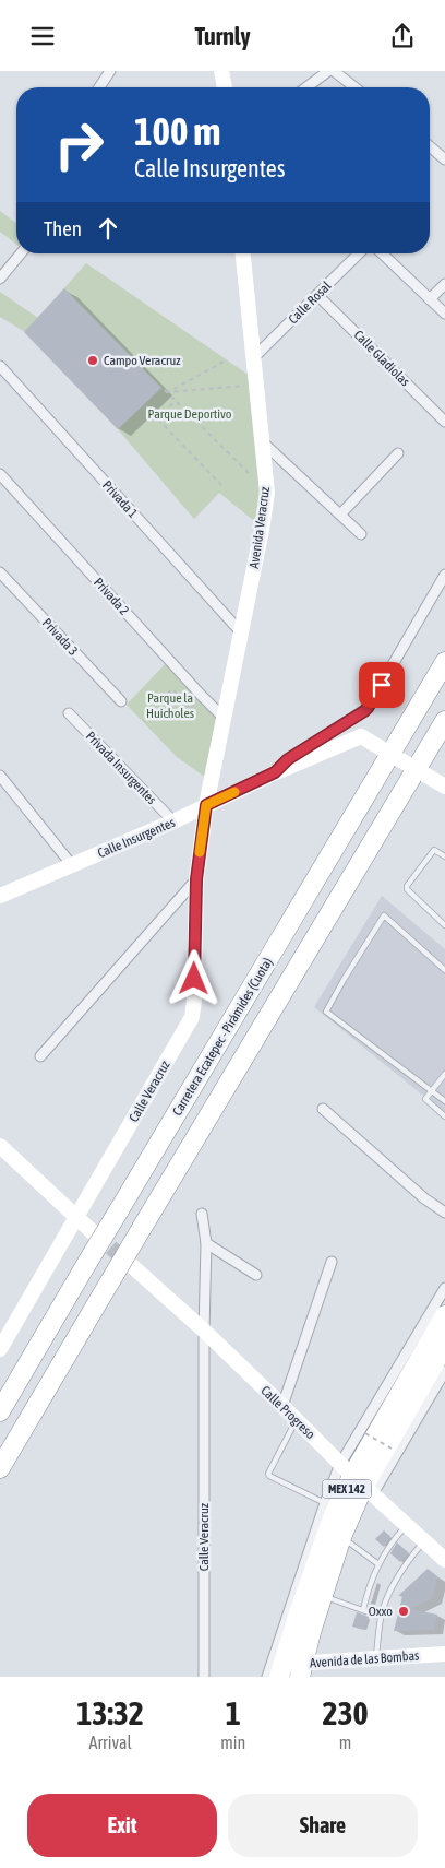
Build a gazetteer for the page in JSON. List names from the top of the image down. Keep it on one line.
{"streets":{"highway":["Carretera Ecatepec - Pirámides (Cuota)","MEX 142"],"street":["Calle Rosal","Calle Gladiolas","Privada 1","Avenida Veracruz","Privada 2","Privada 3","Privada Insurgentes","Calle Insurgentes","Calle Veracruz","Calle Progreso","Avenida de las Bombas"]},"crossings":[["Calle Rosal","Calle Gladiolas"],["Calle Rosal","Avenida Veracruz"],["Privada 1","Avenida Veracruz"],["Avenida Veracruz","Privada 2"],["Avenida Veracruz","Calle Insurgentes"],["Avenida Veracruz","Calle Veracruz"],["Privada Insurgentes","Calle Insurgentes"],["Calle Insurgentes","Calle Veracruz"],["Calle Veracruz","Calle Progreso"],["Calle Progreso","MEX 142"],["MEX 142","Avenida de las Bombas"]],"parks":["Parque Deportivo","Parque la Huicholes"],"places":["Campo Veracruz","Oxxo"],"page":{"header":"Turnly","turn":["100 m","Calle Insurgentes"],"then":"Then","eta":["13:32","Arrival","1","min","230","m"],"buttons":["Exit","Share"]}}
